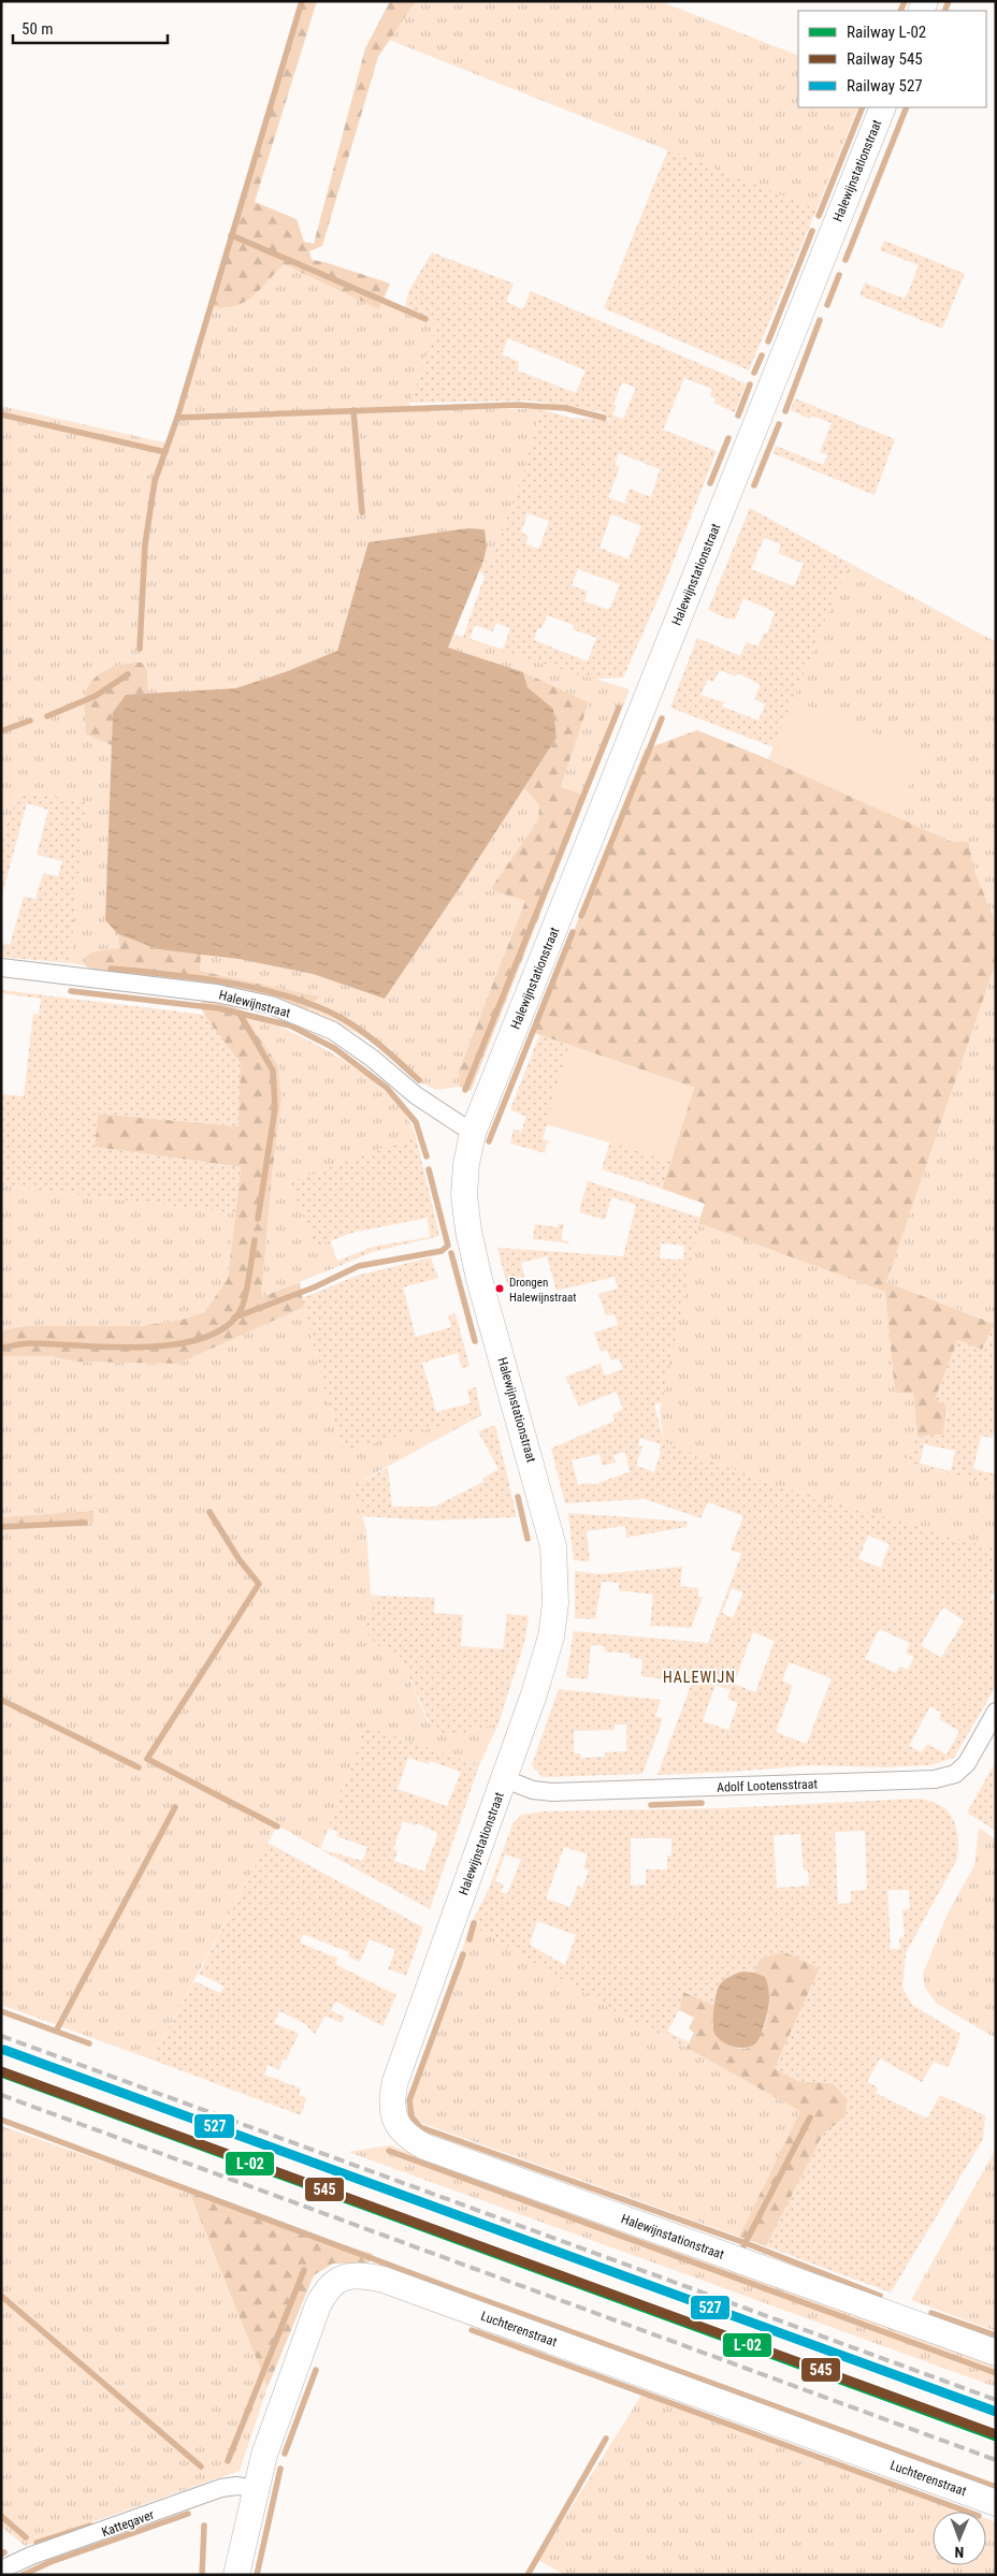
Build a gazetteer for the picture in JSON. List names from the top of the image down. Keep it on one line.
{"streets":{"street":["Halewijnstationstraat","Halewijnstraat","Adolf Lootensstraat","Luchterenstraat","Kattegaver"]},"crossings":[["Halewijnstationstraat","Halewijnstraat"],["Halewijnstationstraat","Adolf Lootensstraat"],["Luchterenstraat","Kattegaver"]],"districts":["HALEWIJN"],"places":["Drongen Halewijnstraat"],"lines":["rail line 527","rail line 545","rail line L-02"],"legend":["Railway L-02","Railway 545","Railway 527"],"scale_bar":"50 m","north":"bottom"}
